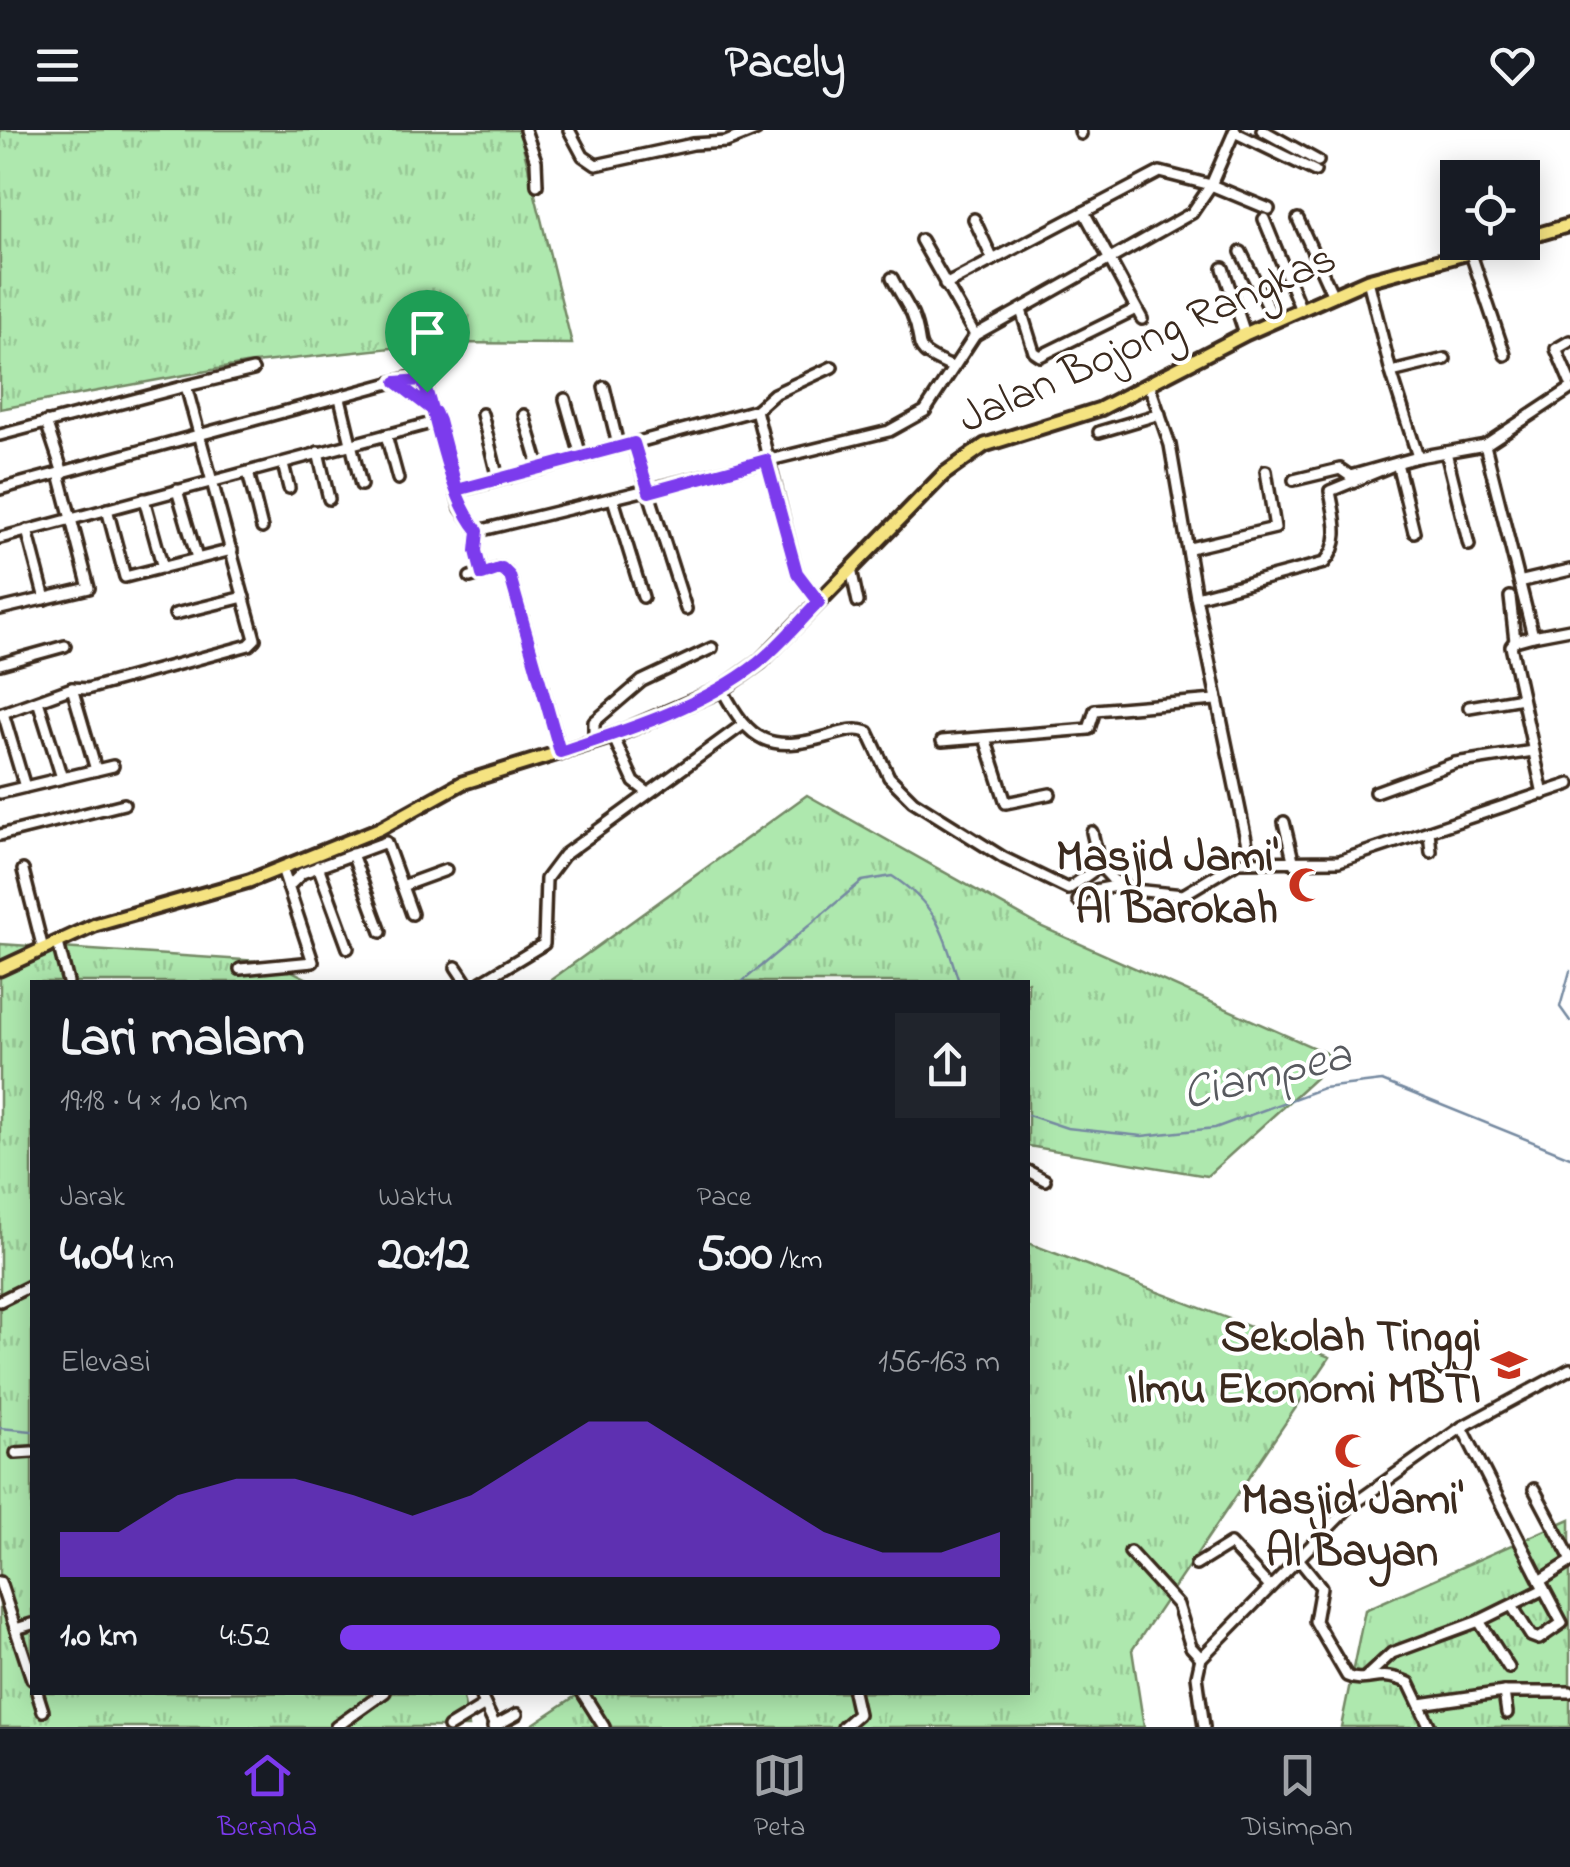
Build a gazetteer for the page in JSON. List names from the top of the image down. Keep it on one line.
{"streets":{"main road":["Jalan Bojong Rangkas"]},"water":["Ciampea"],"places":{"mosque":["Masjid Jami' Al Barokah","Masjid Jami' Al Bayan"],"school or university":["Sekolah Tinggi Ilmu Ekonomi MBTI"]},"page":{"header":"Pacely","heading":["Lari malam","19:18 · 4 × 1.0 km"],"stats":[["Jarak","4.04 km"],["Waktu","20:12"],["Pace","5:00 /km"]],"chart":["Elevasi","156–163 m"],"list":[{"name":"1.0 km","note":"4:52"}],"tabs":["Beranda","Peta","Disimpan"]}}
